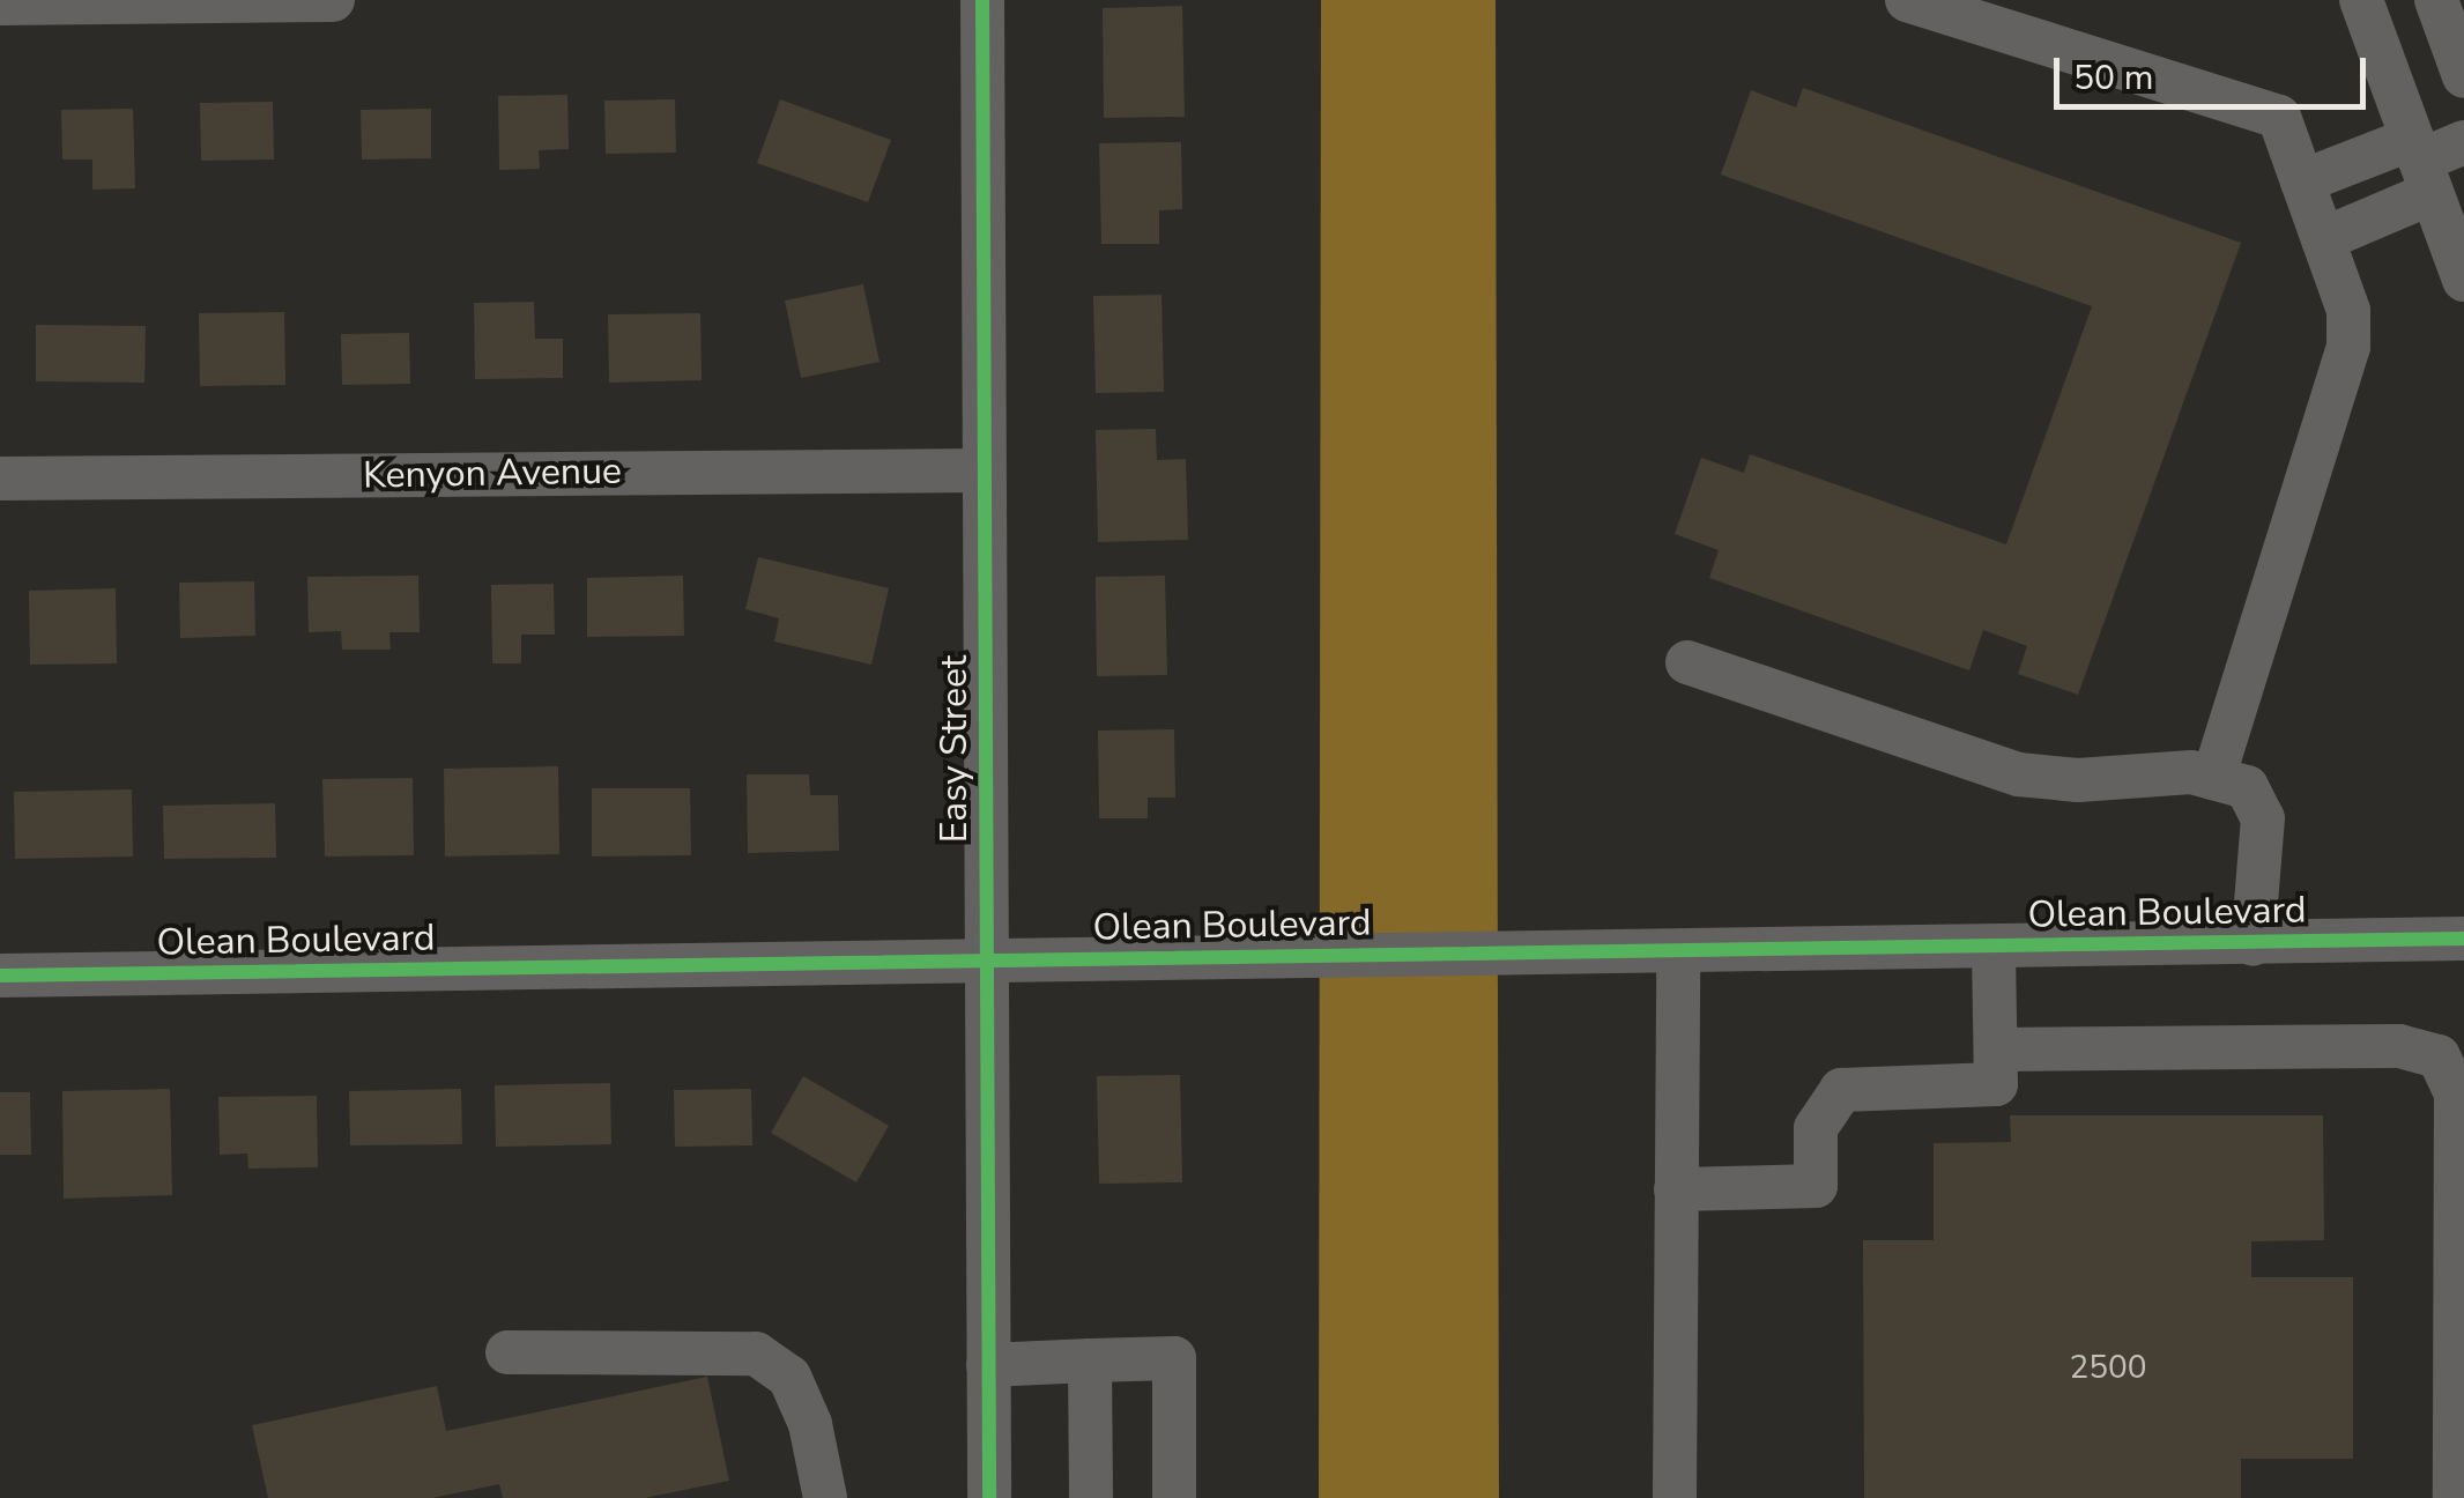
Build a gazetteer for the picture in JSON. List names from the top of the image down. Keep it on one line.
{"streets":{"street":["Kenyon Avenue","Easy Street","Olean Boulevard"]},"crossings":[["Kenyon Avenue","Easy Street"],["Easy Street","Olean Boulevard"]],"house_numbers":["2500"],"scale_bar":"50 m"}
